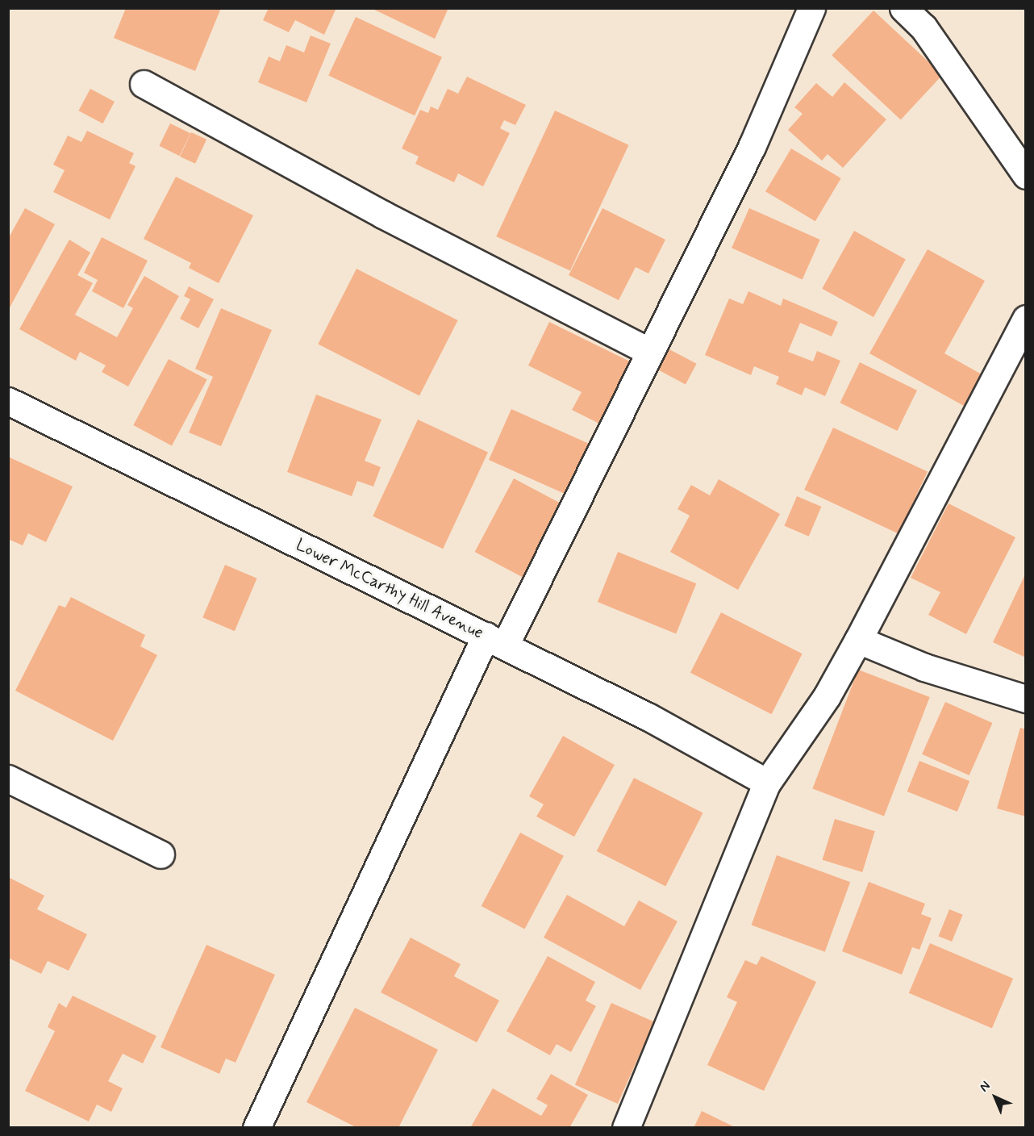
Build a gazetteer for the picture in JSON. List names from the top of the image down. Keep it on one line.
{"streets":{"street":["Lower McCarthy Hill Avenue"]},"north":"top left"}
